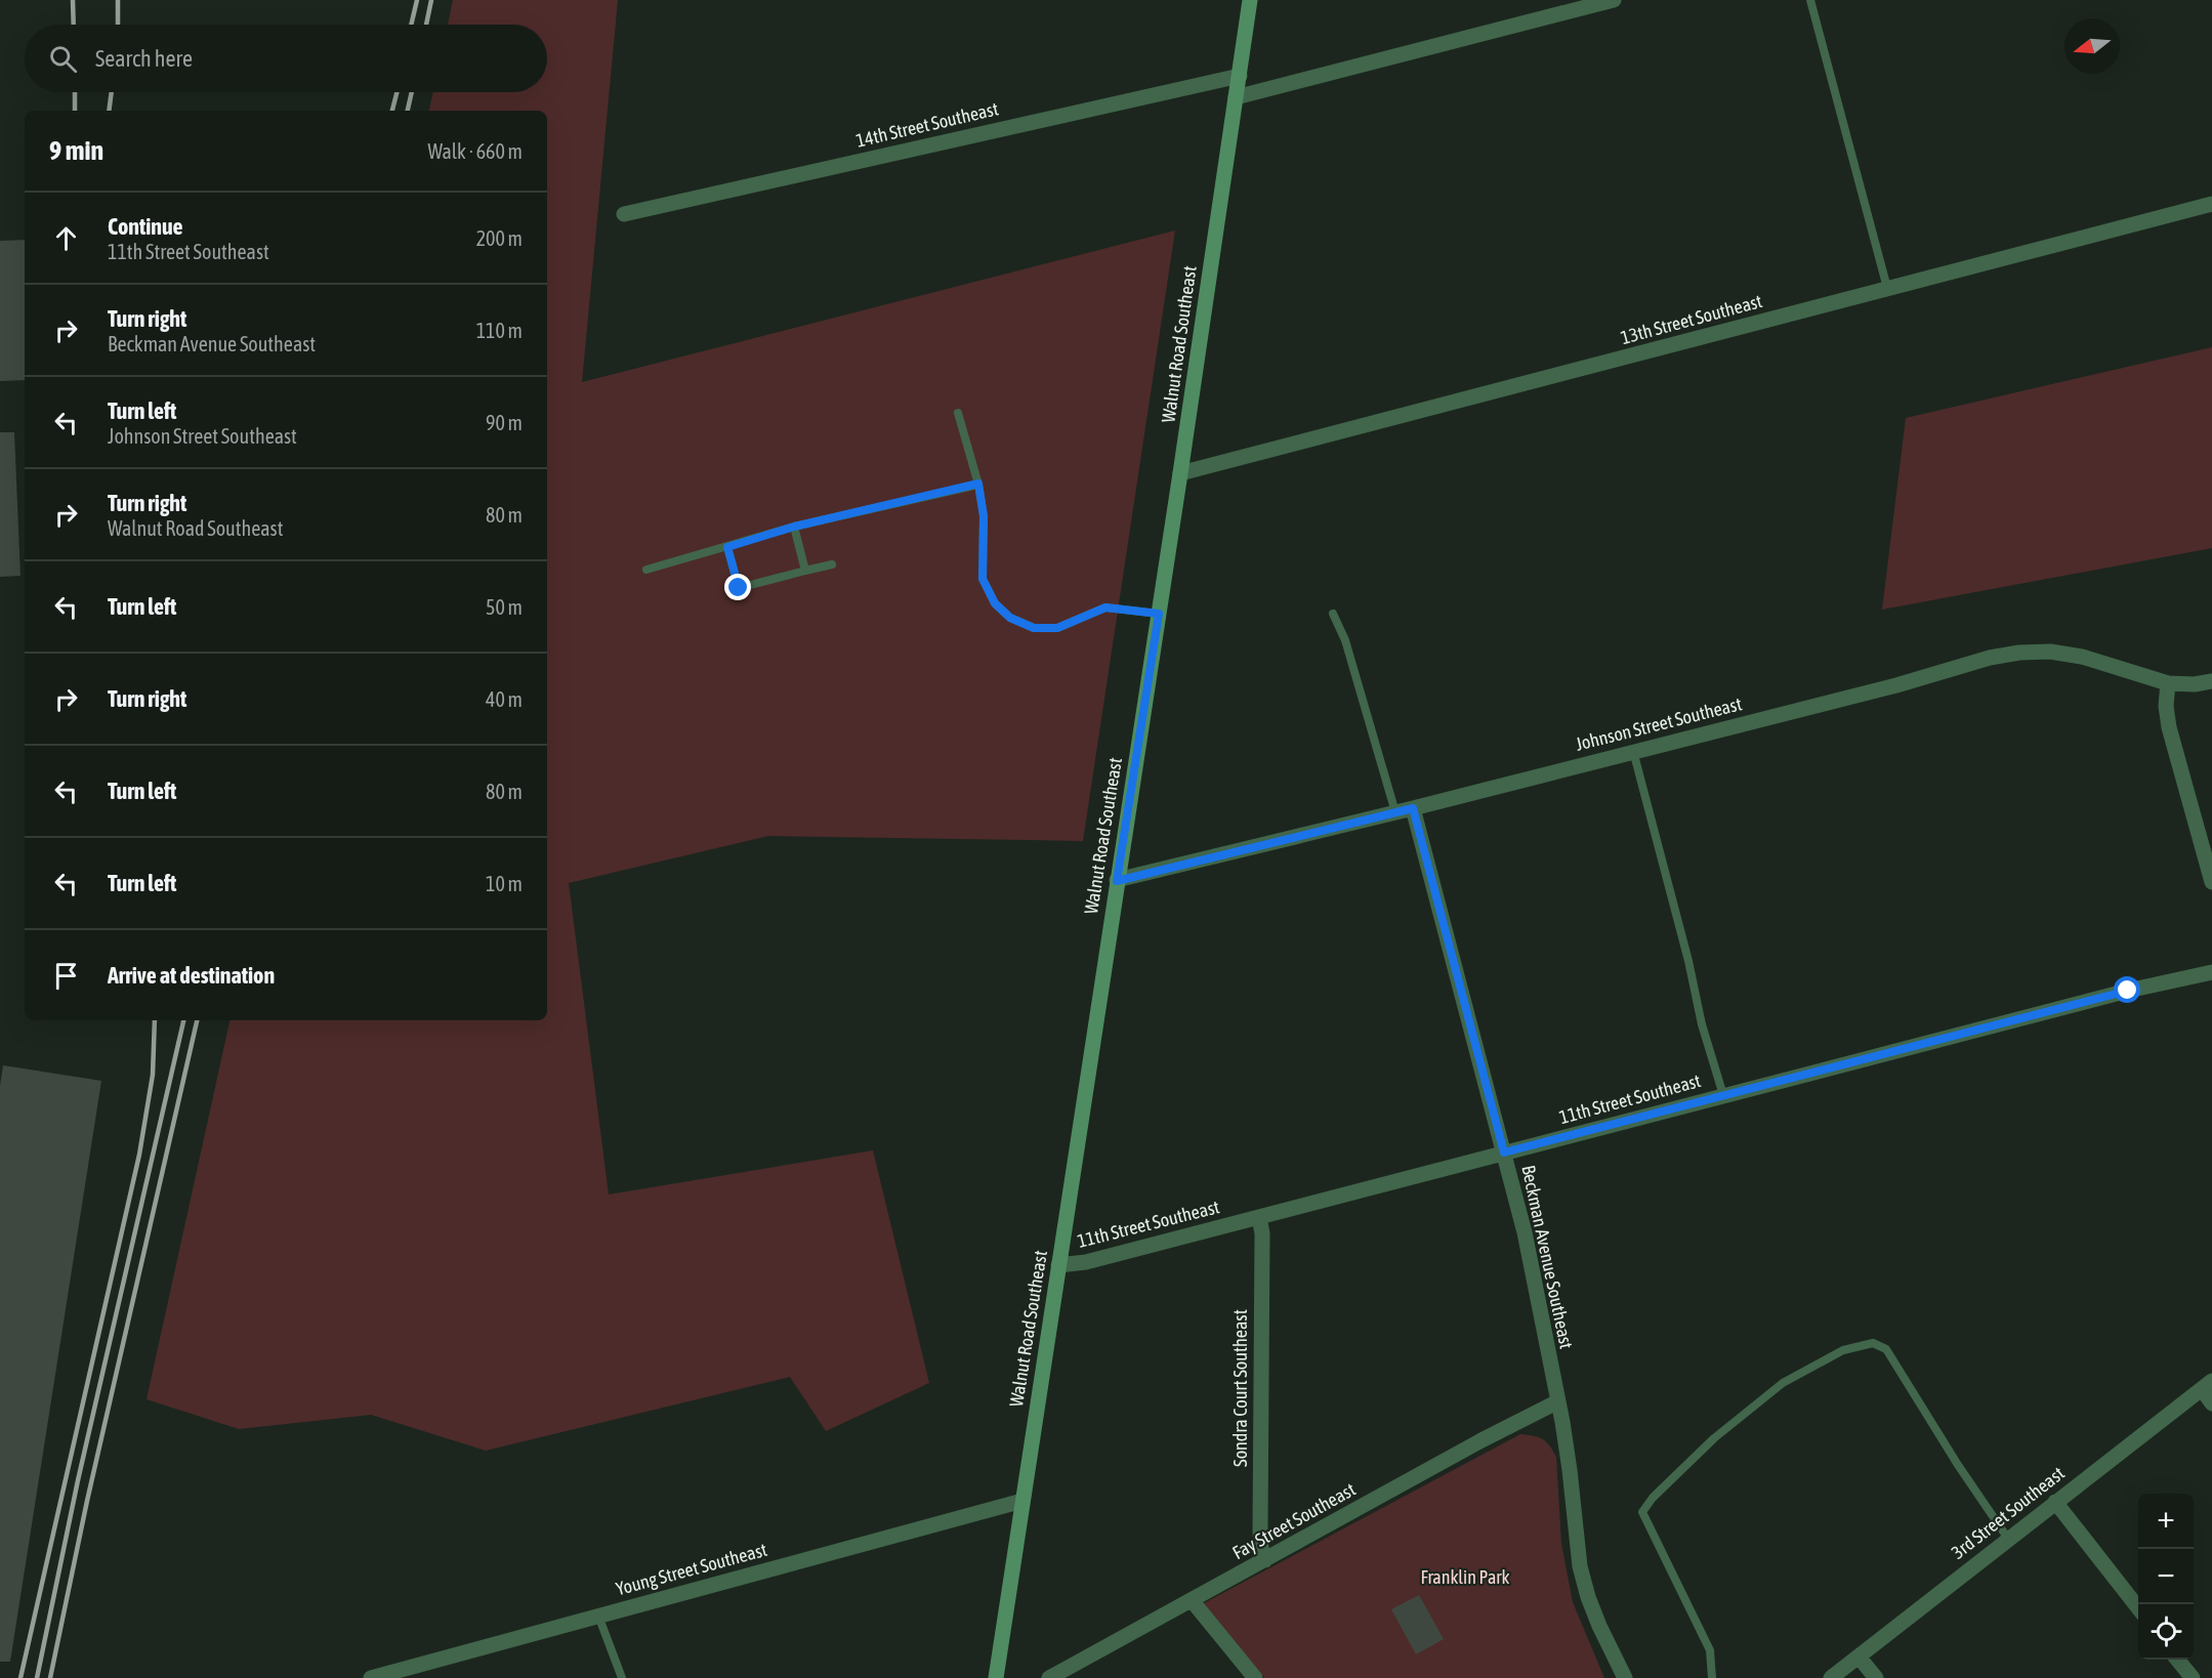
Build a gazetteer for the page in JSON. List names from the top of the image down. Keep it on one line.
{"streets":{"main road":["Walnut Road Southeast"],"street":["14th Street Southeast","13th Street Southeast","Johnson Street Southeast","11th Street Southeast","Beckman Avenue Southeast","Sondra Court Southeast","3rd Street Southeast","Fay Street Southeast","Young Street Southeast"]},"crossings":[["14th Street Southeast","Walnut Road Southeast"],["13th Street Southeast","Walnut Road Southeast"],["Walnut Road Southeast","Johnson Street Southeast"],["Walnut Road Southeast","11th Street Southeast"],["Walnut Road Southeast","Young Street Southeast"],["Johnson Street Southeast","Beckman Avenue Southeast"],["11th Street Southeast","Beckman Avenue Southeast"],["11th Street Southeast","Sondra Court Southeast"],["Beckman Avenue Southeast","Fay Street Southeast"],["Sondra Court Southeast","Fay Street Southeast"]],"parks":["Franklin Park"],"north":"left","page":{"search":"Search here","heading":["9 min","Walk · 660 m"],"list":[["Continue","11th Street Southeast","200 m"],["Turn right","Beckman Avenue Southeast","110 m"],["Turn left","Johnson Street Southeast","90 m"],["Turn right","Walnut Road Southeast","80 m"],["Turn left","50 m"],["Turn right","40 m"],["Turn left","80 m"],["Turn left","10 m"],"Arrive at destination"],"map_buttons":["+","−"]}}
